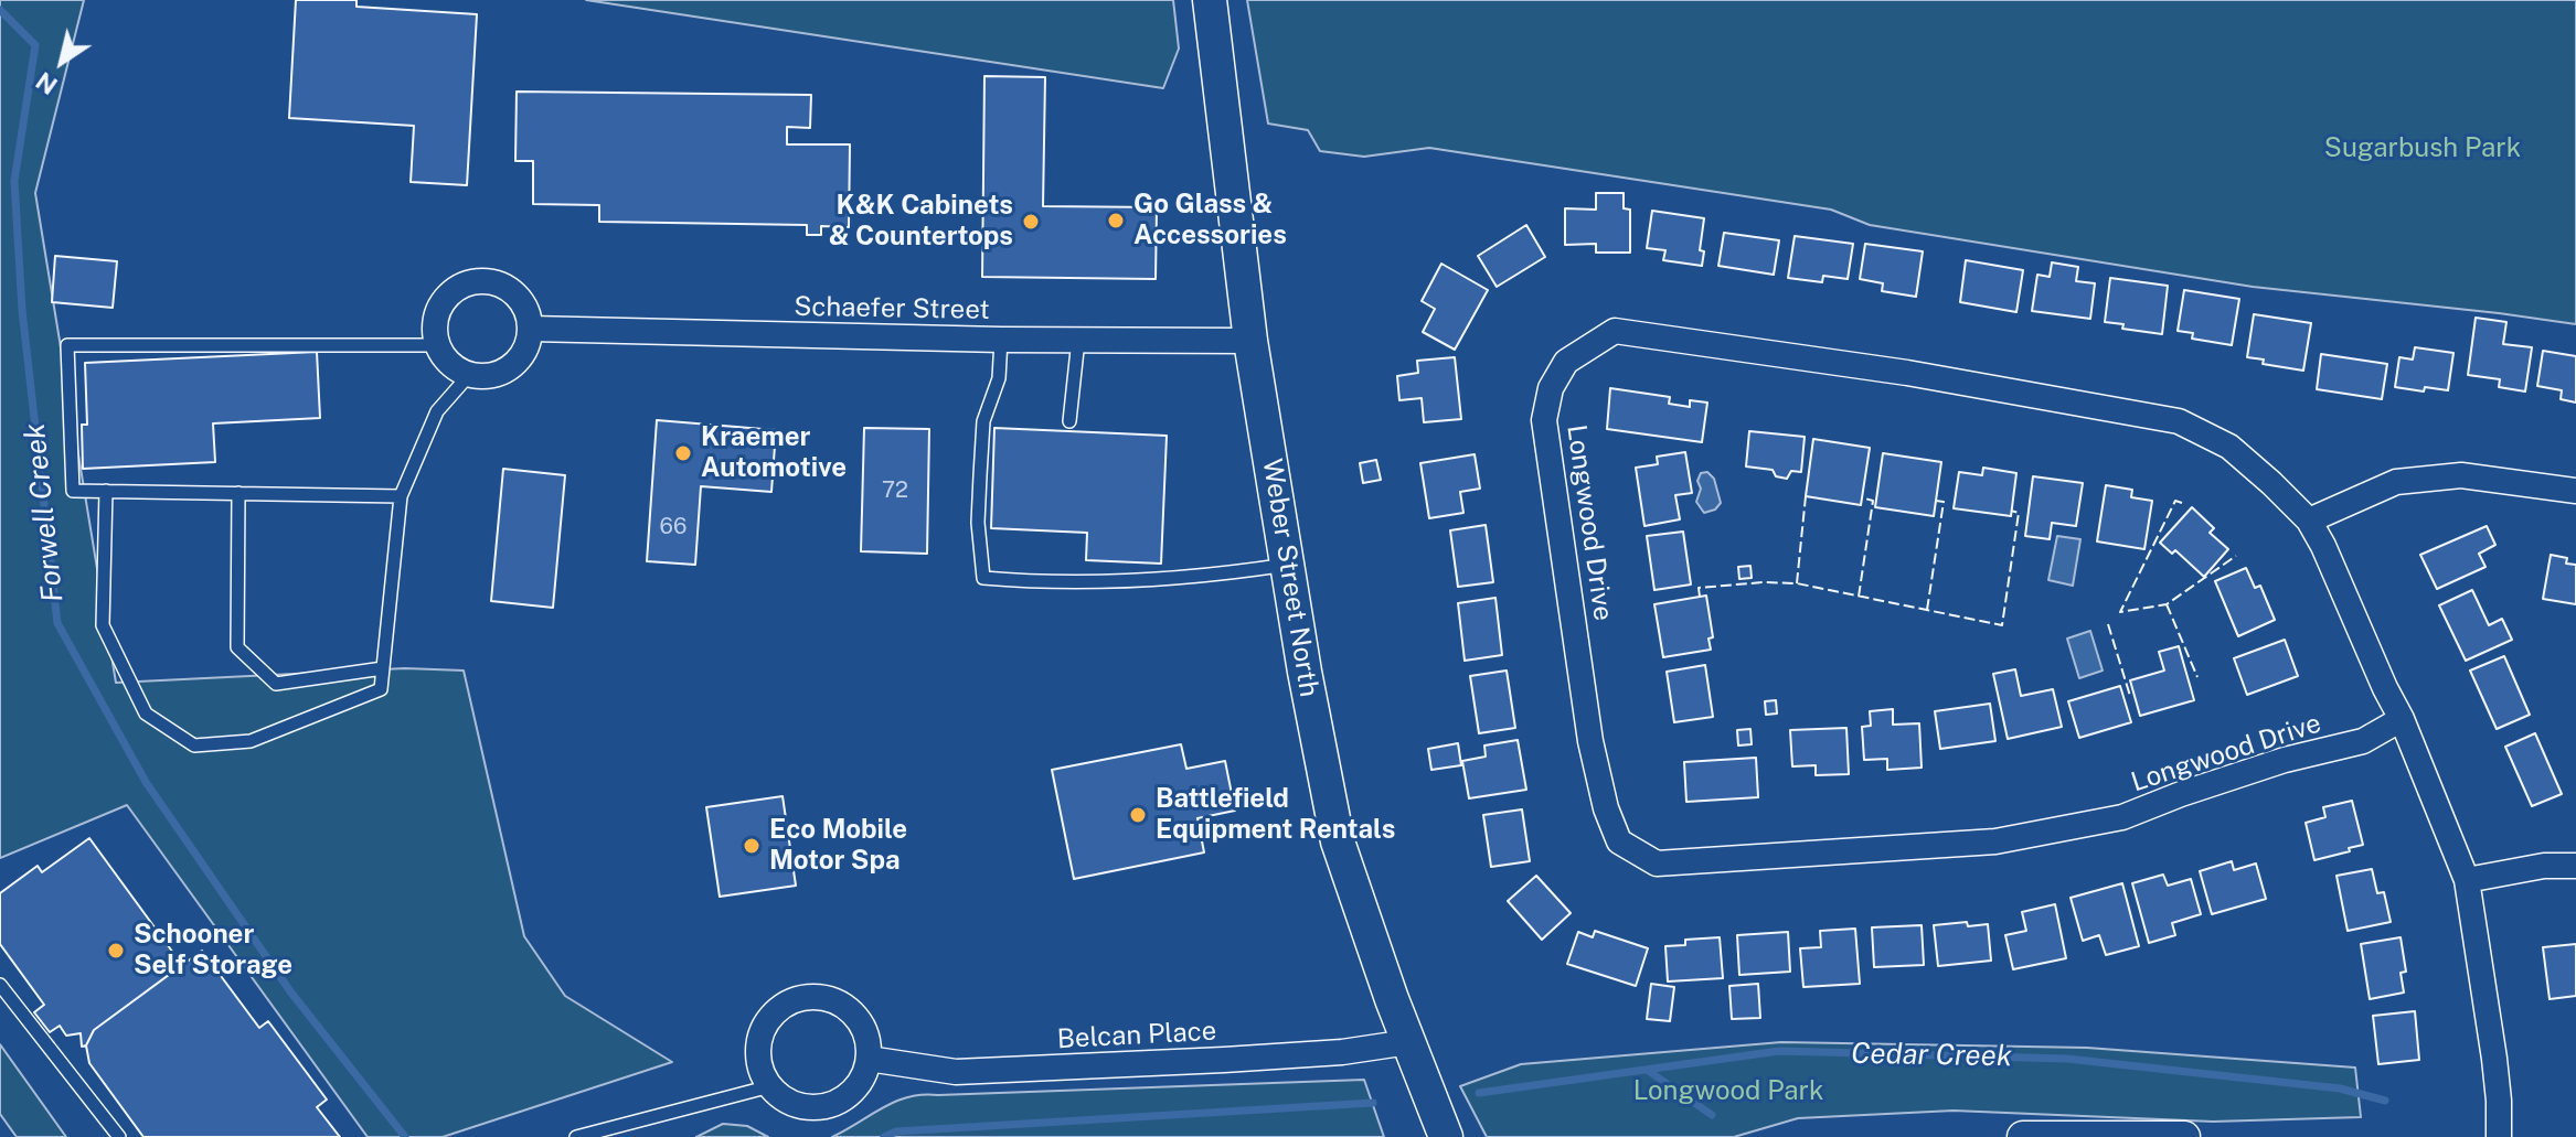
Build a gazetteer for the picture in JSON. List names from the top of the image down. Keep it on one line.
{"streets":{"main road":["Weber Street North"],"street":["Schaefer Street","Longwood Drive","Belcan Place"]},"crossings":[["Schaefer Street","Weber Street North"],["Weber Street North","Belcan Place"]],"water":["Forwell Creek","Cedar Creek"],"parks":["Sugarbush Park","Longwood Park"],"places":["Go Glass & Accessories","K&K Cabinets & Countertops","Kraemer Automotive","Battlefield Equipment Rentals","Eco Mobile Motor Spa","Schooner Self Storage"],"house_numbers":["72","66"],"north":"bottom left"}
